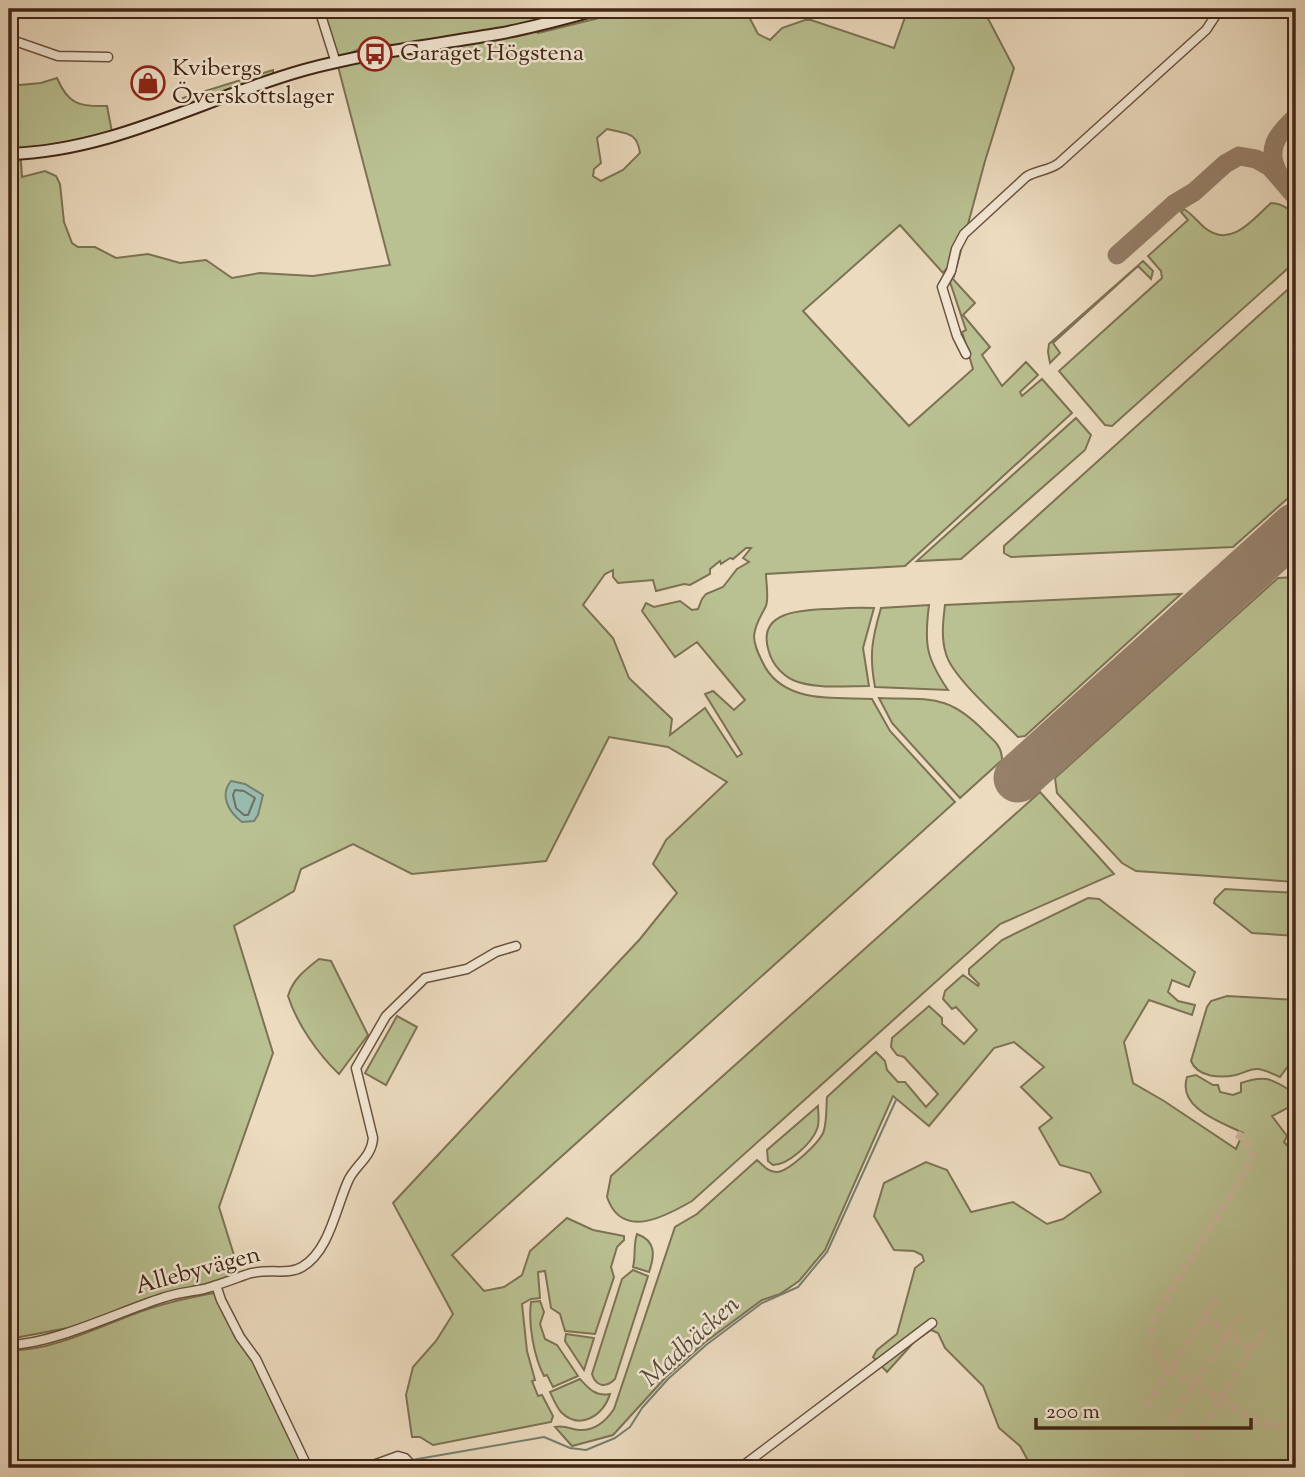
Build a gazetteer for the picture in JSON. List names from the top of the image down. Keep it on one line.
{"streets":{"street":["Allebyvägen"]},"water":["Madbäcken"],"places":{"bus stop":["Garaget Högstena"],"shop":["Kvibergs Överskottslager"]},"scale_bar":"200 m"}
